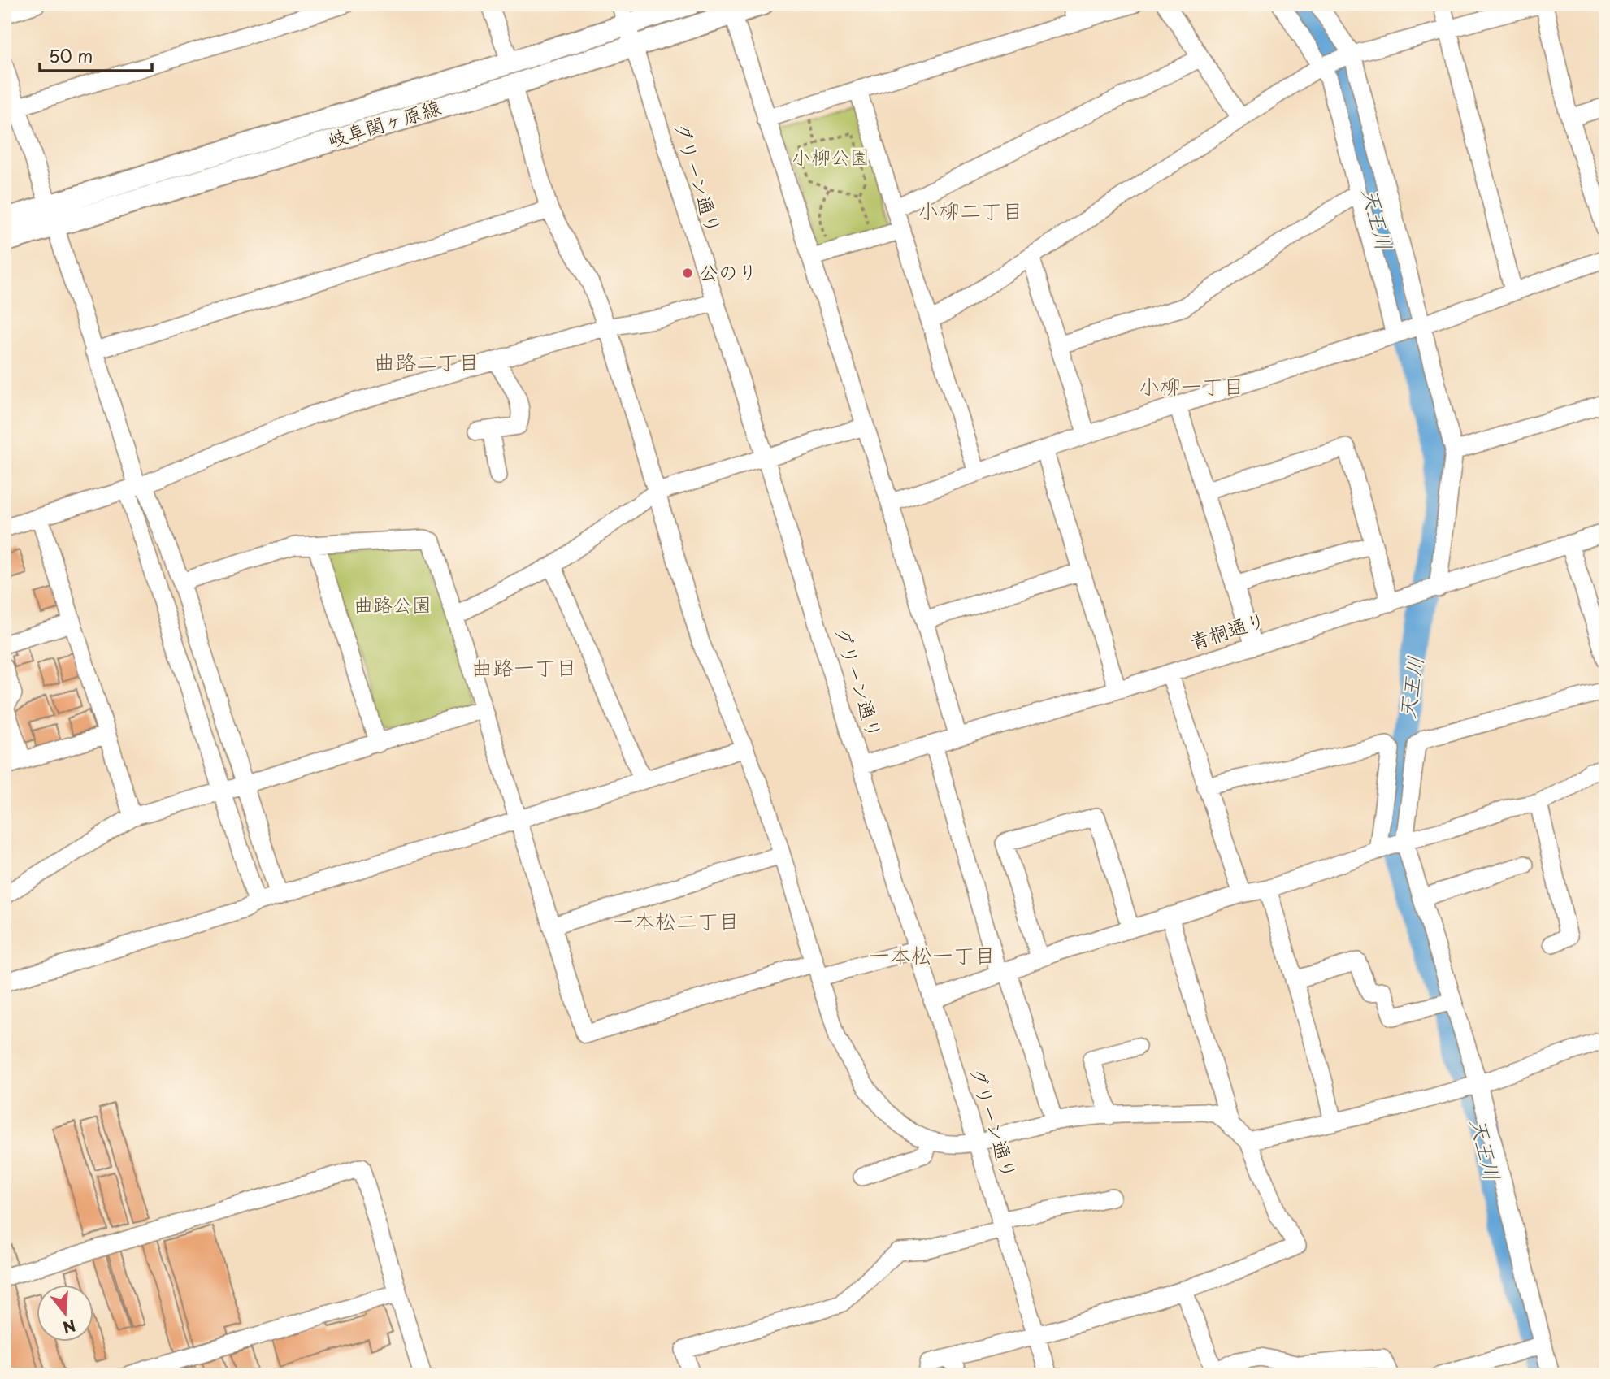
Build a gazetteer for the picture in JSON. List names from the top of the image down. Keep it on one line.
{"streets":{"main road":["岐阜関ヶ原線"],"street":["グリーン通り","青桐通り"]},"crossings":[["岐阜関ヶ原線","グリーン通り"],["グリーン通り","青桐通り"]],"districts":["小柳二丁目","曲路二丁目","小柳一丁目","曲路一丁目","一本松二丁目","一本松一丁目"],"water":["天王川"],"parks":["小柳公園","曲路公園"],"places":["公のり"],"scale_bar":"50 m","north":"bottom"}
